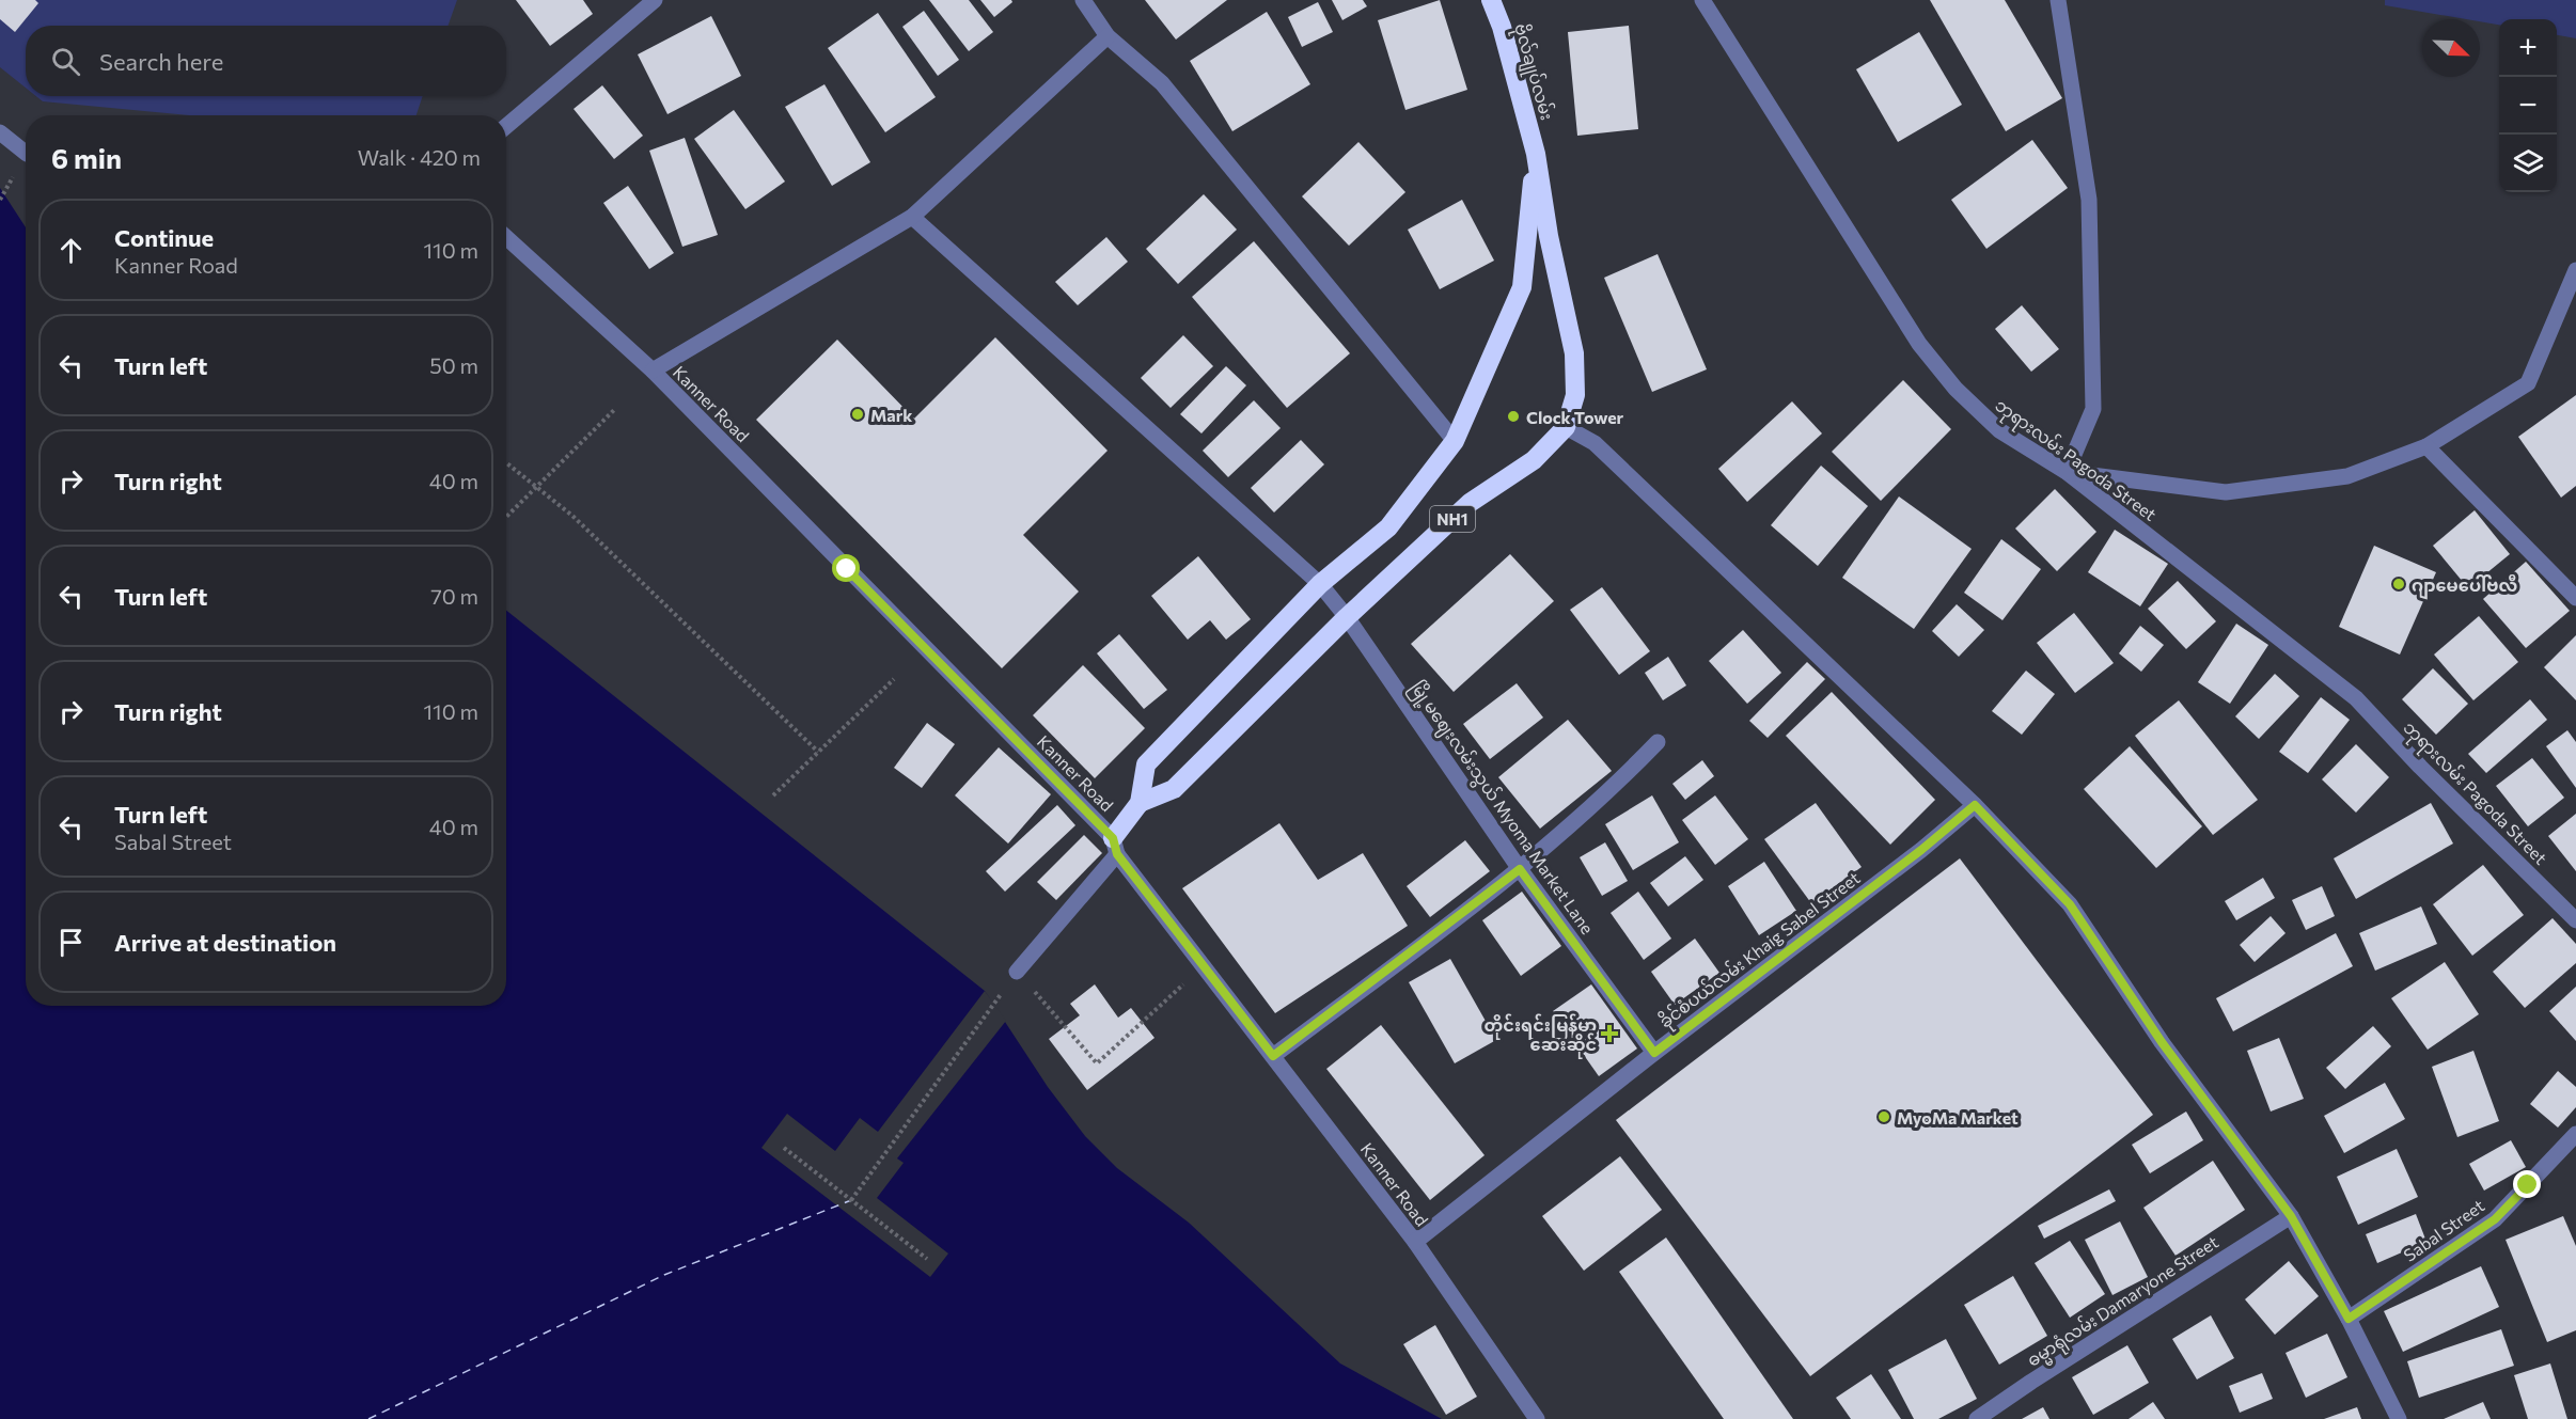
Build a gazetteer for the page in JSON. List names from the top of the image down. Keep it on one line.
{"streets":{"highway":["ဗိုလ်ချုပ်လမ်း","NH1"],"street":["Kanner Road","ဘုရားလမ်း Pagoda Street","မြို့မဈေးလမ်းသွယ် Myoma Market Lane","ခိုင်စံပယ်လမ်း Khaig Sabel Street","Sabal Street","ဓမ္မာရုံလမ်း Damaryone Street"]},"crossings":[["ဗိုလ်ချုပ်လမ်း","NH1"],["Kanner Road","NH1"],["Kanner Road","ခိုင်စံပယ်လမ်း Khaig Sabel Street"],["NH1","မြို့မဈေးလမ်းသွယ် Myoma Market Lane"],["မြို့မဈေးလမ်းသွယ် Myoma Market Lane","ခိုင်စံပယ်လမ်း Khaig Sabel Street"]],"places":{"other":["Mark","Clock Tower","ဂျာမေပေါ်ဗလီ","MyoMa Market"],"health":["တိုင်းရင်းမြန်မာ ဆေးဆိုင်"]},"north":"bottom right","page":{"map_buttons":["+","−"],"search":"Search here","heading":["6 min","Walk · 420 m"],"list":[["Continue","Kanner Road","110 m"],["Turn left","50 m"],["Turn right","40 m"],["Turn left","70 m"],["Turn right","110 m"],["Turn left","Sabal Street","40 m"],"Arrive at destination"]}}
